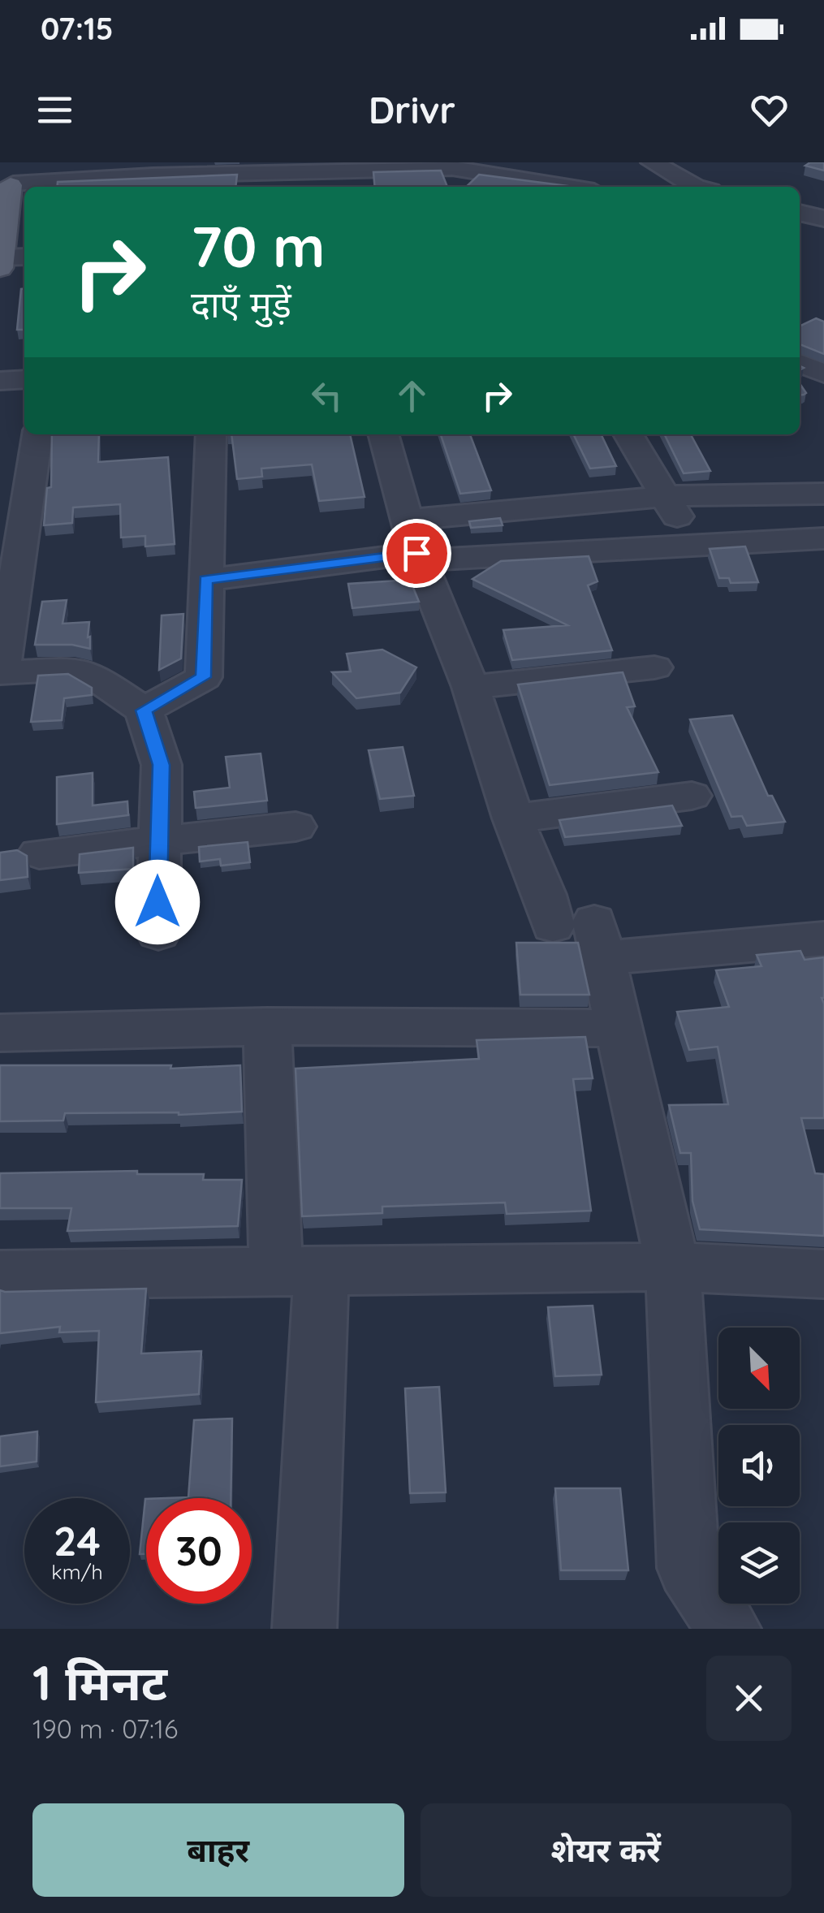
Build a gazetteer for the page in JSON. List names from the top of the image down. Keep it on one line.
{"north":"bottom right","page":{"status":"07:15","header":"Drivr","turn":["70 m","दाएँ मुड़ें"],"speed":"24 km/h","limit":"30","heading":["1 मिनट","190 m · 07:16"],"buttons":["बाहर","शेयर करें"]}}
